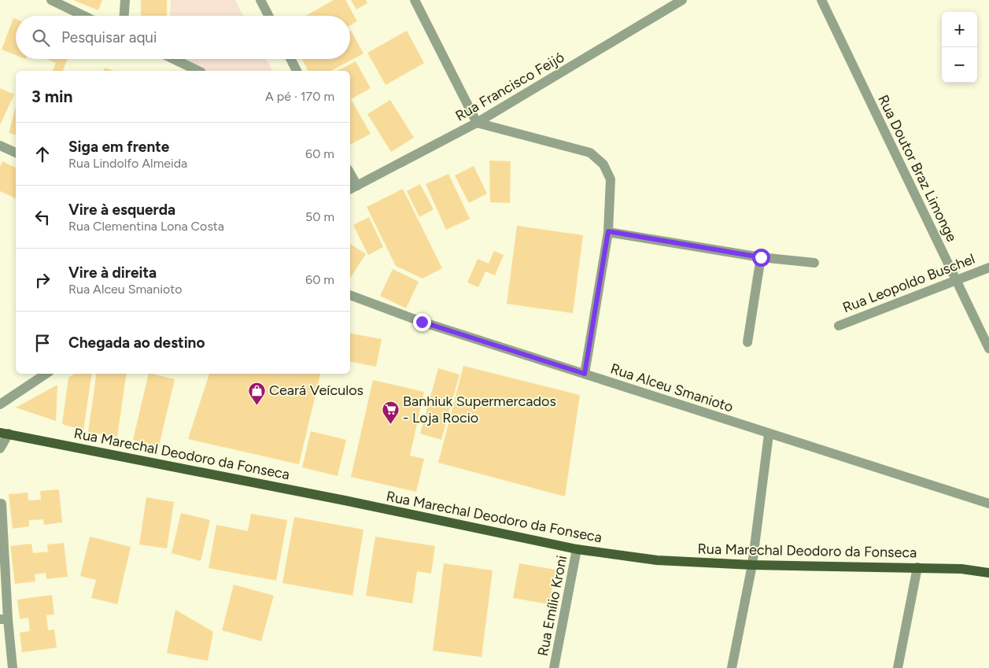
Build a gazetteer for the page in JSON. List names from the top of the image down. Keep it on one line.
{"streets":{"main road":["Rua Marechal Deodoro da Fonseca"],"street":["Rua Francisco Feijó","Rua Doutor Braz Limonge","Rua Leopoldo Buschel","Rua Alceu Smanioto","Rua Emílio Kroni"]},"crossings":[["Rua Doutor Braz Limonge","Rua Leopoldo Buschel"],["Rua Marechal Deodoro da Fonseca","Rua Emílio Kroni"]],"places":{"shop":["Ceará Veículos"],"supermarket":["Banhiuk Supermercados - Loja Rocio"]},"page":{"map_buttons":["+","−"],"search":"Pesquisar aqui","heading":["3 min","A pé · 170 m"],"list":[["Siga em frente","Rua Lindolfo Almeida","60 m"],["Vire à esquerda","Rua Clementina Lona Costa","50 m"],["Vire à direita","Rua Alceu Smanioto","60 m"],"Chegada ao destino"]}}
